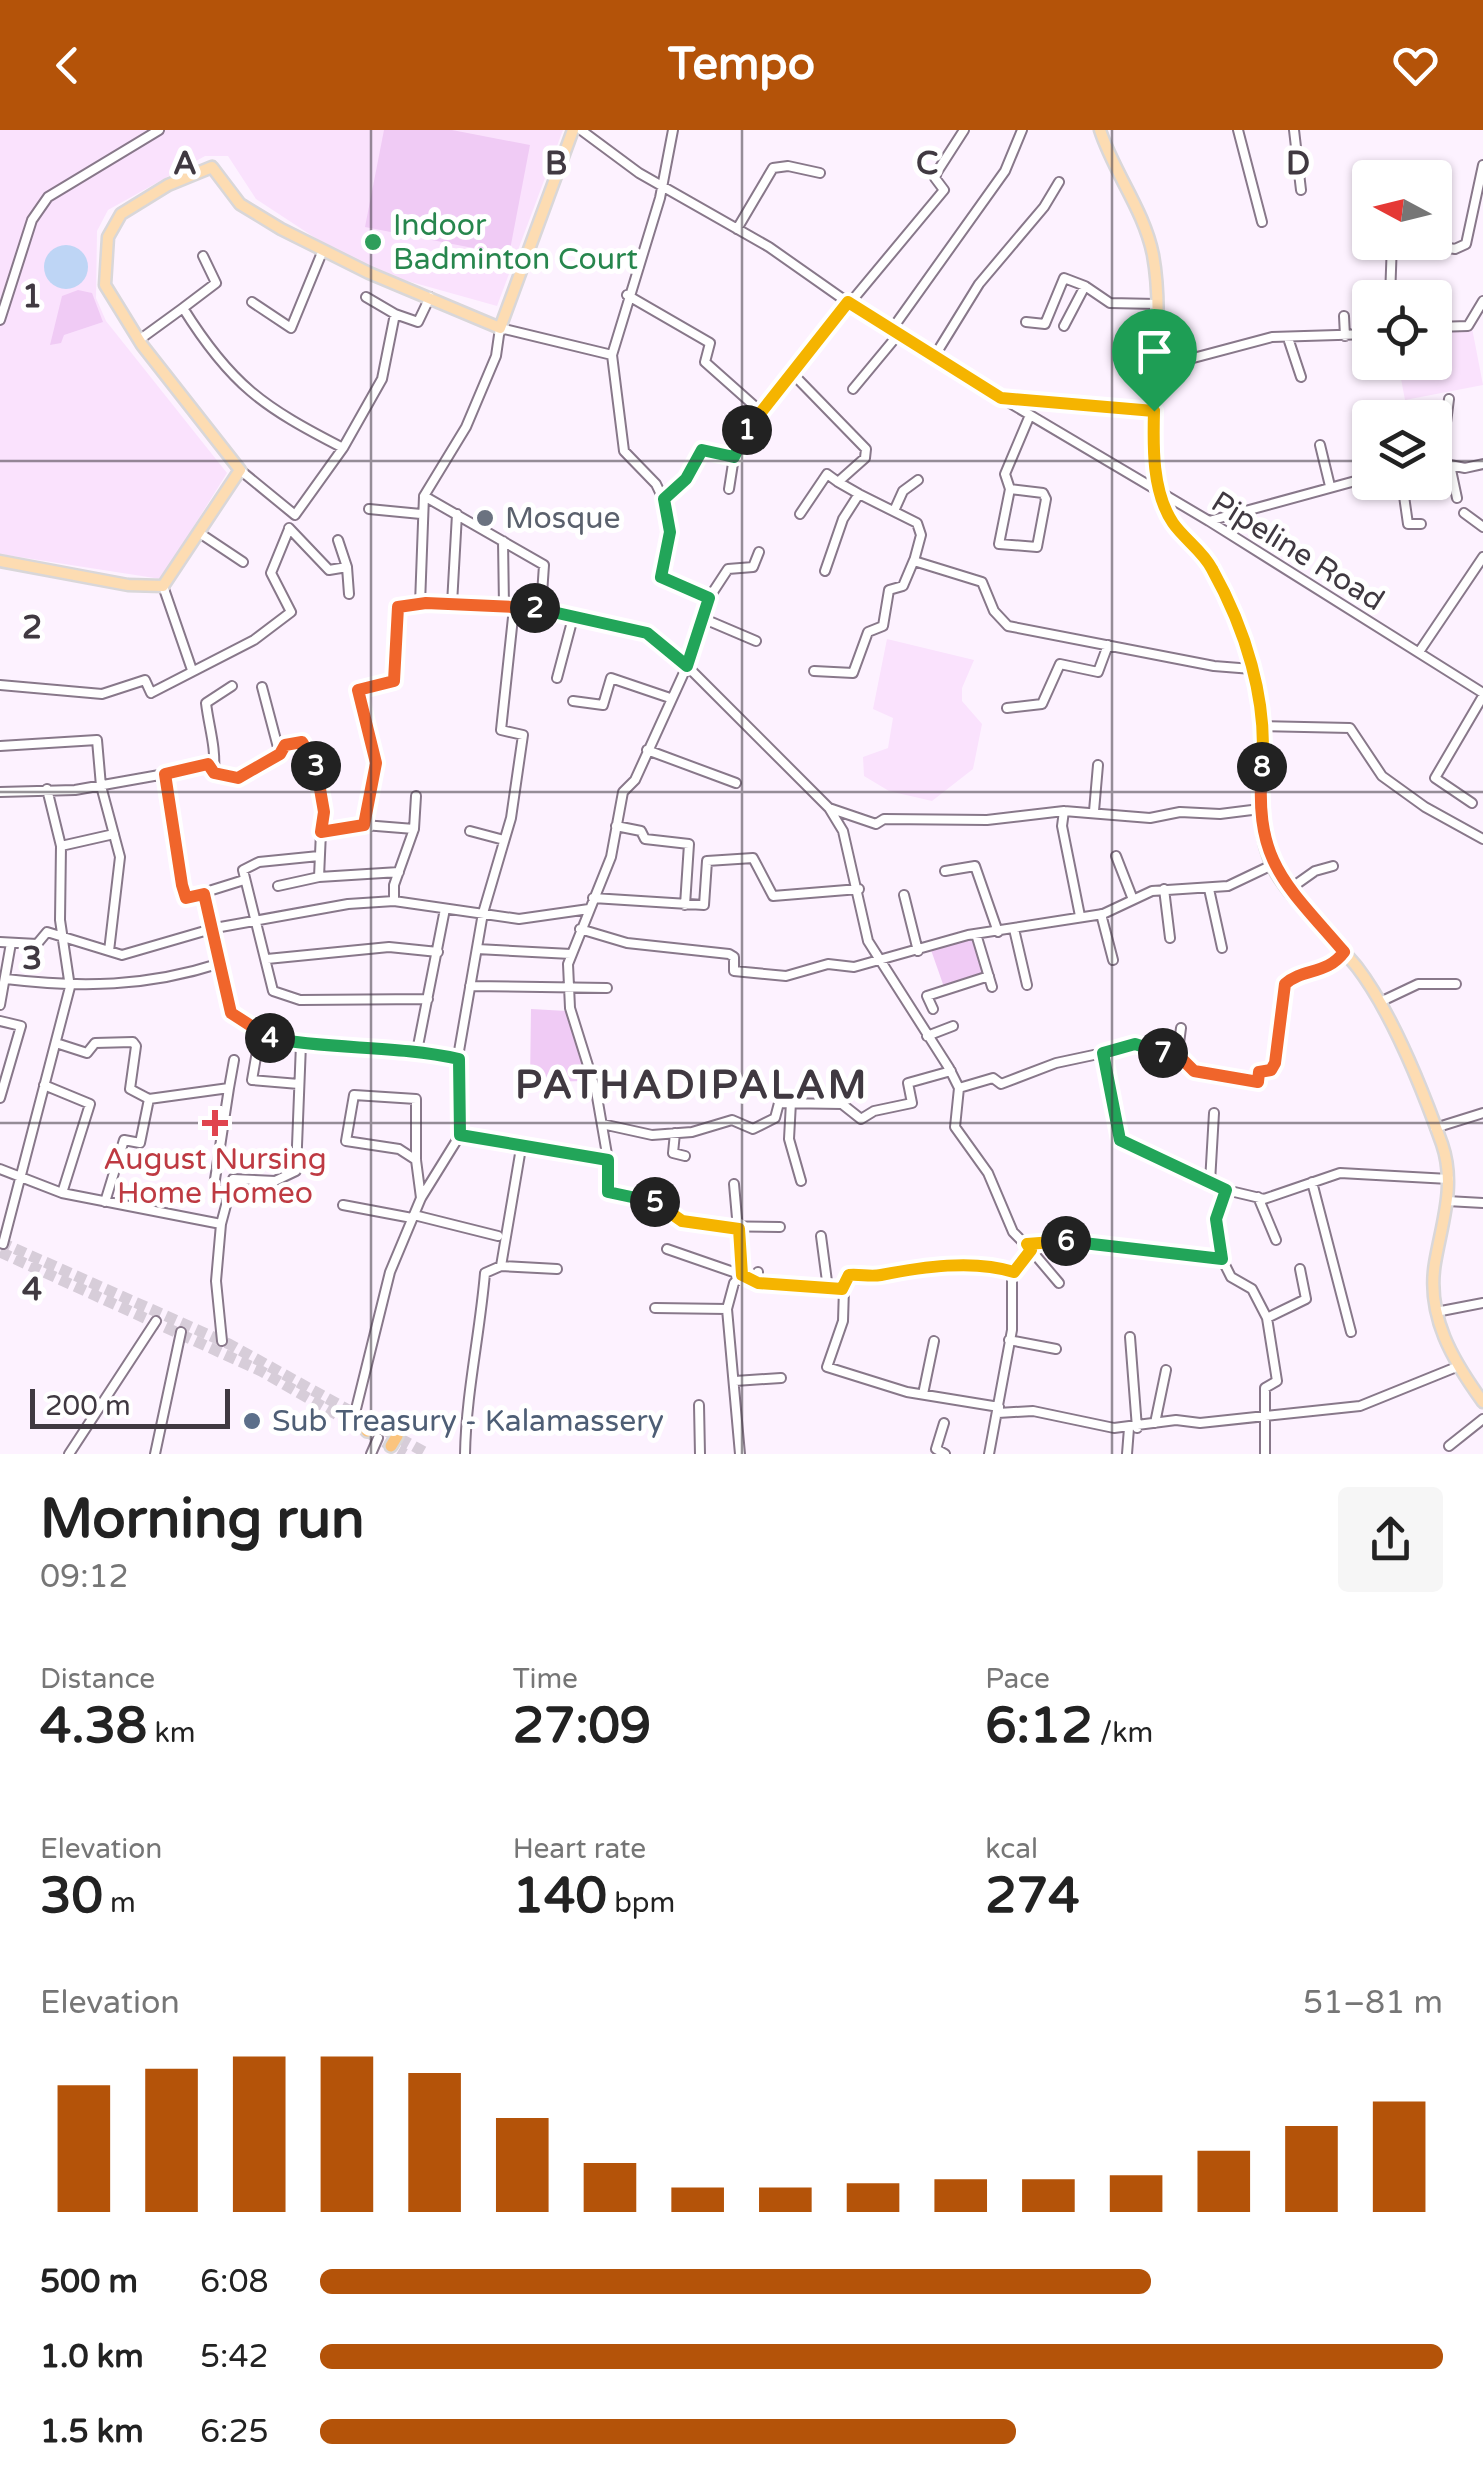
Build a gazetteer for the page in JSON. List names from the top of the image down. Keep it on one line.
{"streets":{"street":["Pipeline Road"]},"districts":["PATHADIPALAM"],"places":{"other":["Indoor Badminton Court","Mosque","Sub Treasury - Kalamassery"],"health":["August Nursing Home Homeo"]},"scale_bar":"200 m","north":"left","page":{"header":"Tempo","pins":["1","2","3","8","4","7","5","6"],"scale":"200 m","heading":["Morning run","09:12"],"stats":[["Distance","4.38 km"],["Time","27:09"],["Pace","6:12 /km"],["Elevation","30 m"],["Heart rate","140 bpm"],["kcal","274"]],"chart":["Elevation","51–81 m"],"list":[{"name":"500 m","note":"6:08"},{"name":"1.0 km","note":"5:42"},{"name":"1.5 km","note":"6:25"}]},"grid":{"columns":["A","B","C","D"],"rows":["1","2","3","4"]}}
